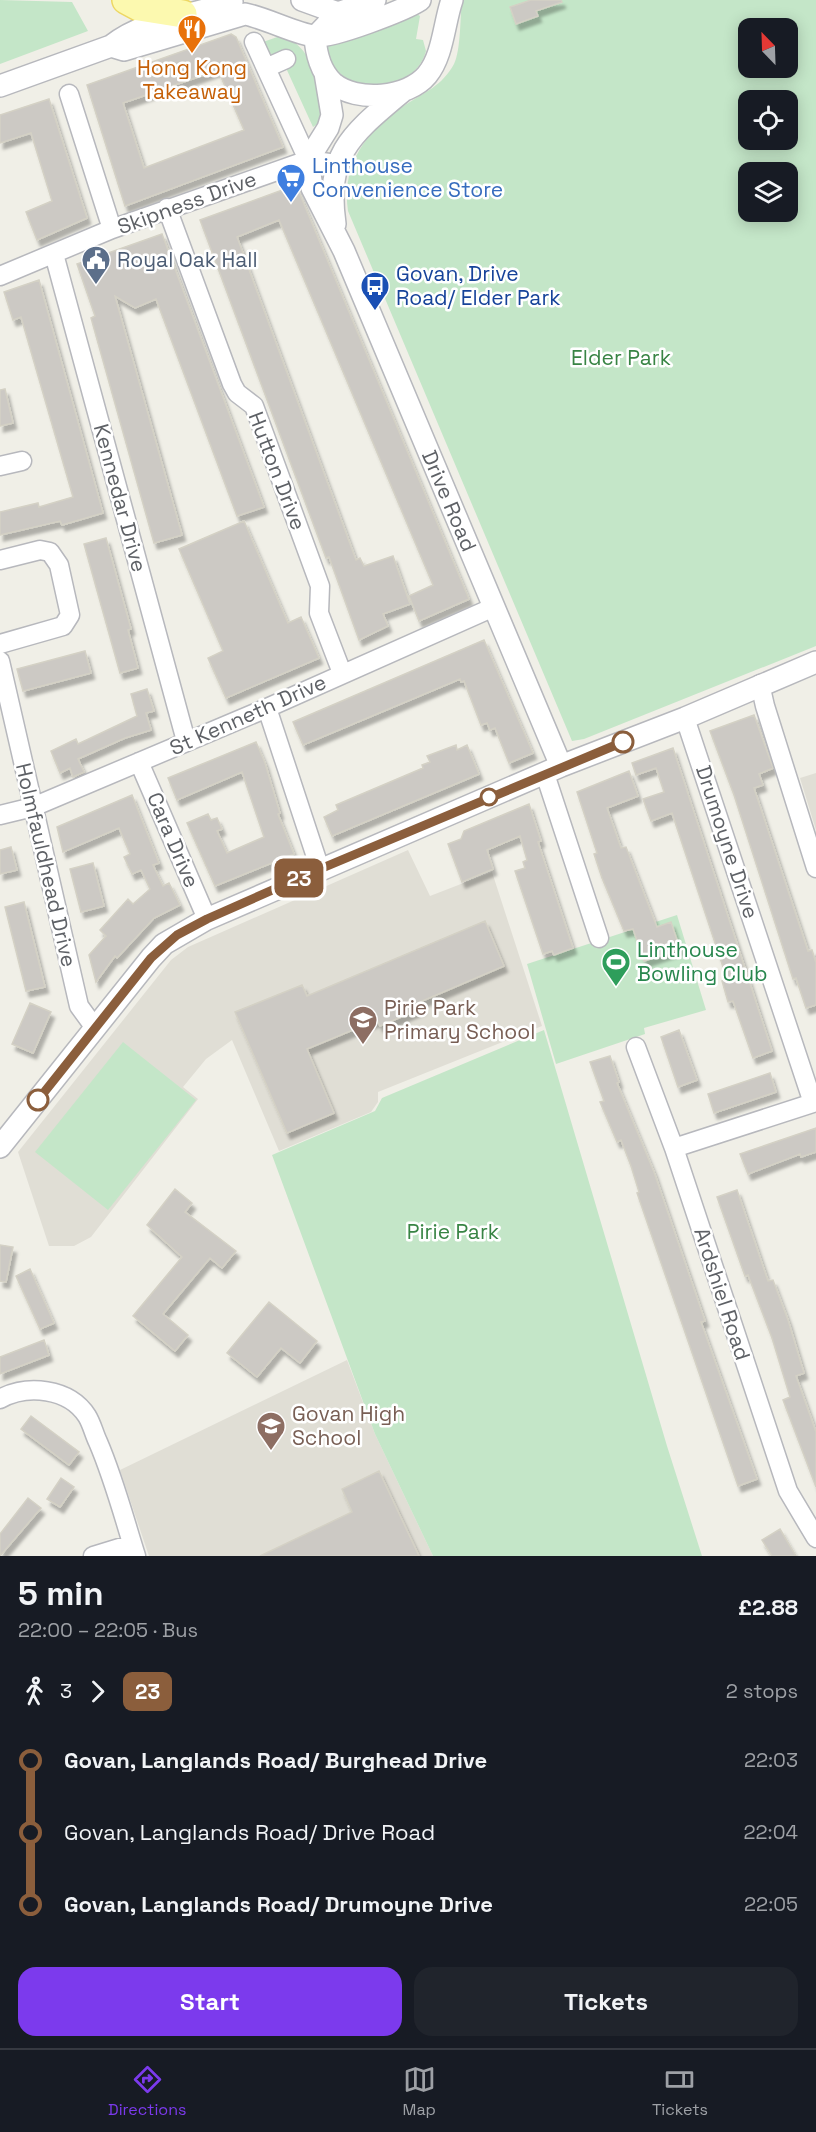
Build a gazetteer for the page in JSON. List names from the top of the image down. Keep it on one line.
{"streets":{"street":["Skipness Drive","Hutton Drive","Kennedar Drive","Drive Road","St Kenneth Drive","Cara Drive","Drumoyne Drive","Holmfauldhead Drive","Ardshiel Road"]},"crossings":[["Skipness Drive","Hutton Drive"],["Skipness Drive","Kennedar Drive"],["Skipness Drive","Drive Road"],["Hutton Drive","St Kenneth Drive"],["Kennedar Drive","St Kenneth Drive"],["Drive Road","St Kenneth Drive"],["St Kenneth Drive","Cara Drive"],["St Kenneth Drive","Holmfauldhead Drive"]],"parks":["Elder Park","Pirie Park"],"places":{"restaurant":["Hong Kong Takeaway"],"supermarket":["Linthouse Convenience Store"],"public building":["Royal Oak Hall"],"bus stop":["Govan, Drive Road/ Elder Park"],"sports":["Linthouse Bowling Club"],"school or university":["Pirie Park Primary School","Govan High School"]},"lines":["bus line 23"],"north":"top left","page":{"on_map":"23","heading":["5 min","22:00 – 22:05 · Bus","£2.88"],"legs":["3","23","2 stops"],"list":[{"name":"Govan, Langlands Road/ Burghead Drive","value":"22:03"},{"name":"Govan, Langlands Road/ Drive Road","value":"22:04"},{"name":"Govan, Langlands Road/ Drumoyne Drive","value":"22:05"}],"buttons":["Start","Tickets"],"tabs":["Directions","Map","Tickets"]}}
